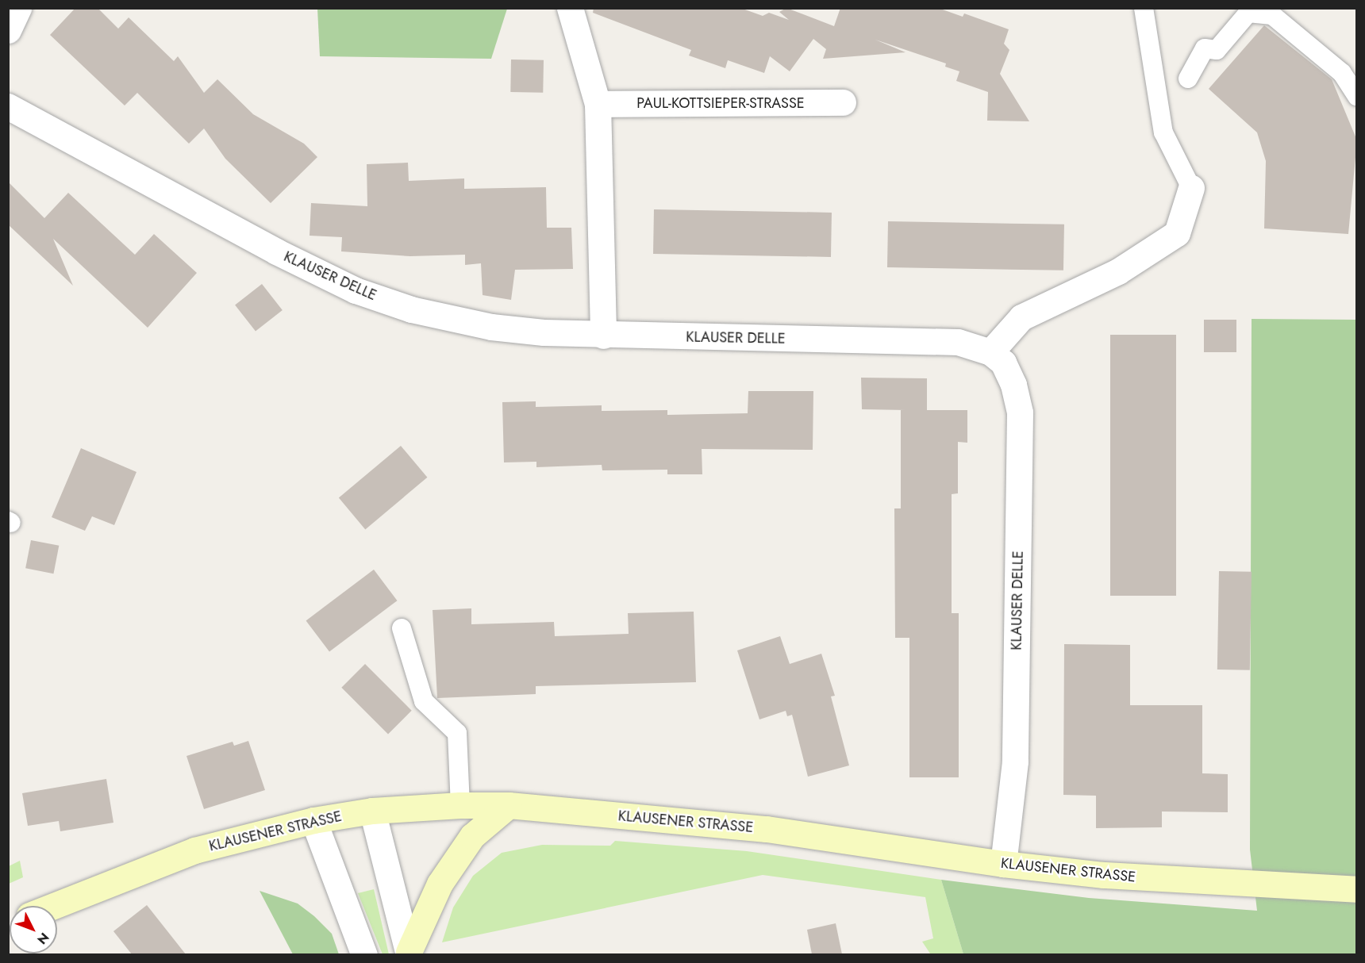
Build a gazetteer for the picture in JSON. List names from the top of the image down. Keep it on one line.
{"streets":{"main road":["KLAUSENER STRASSE"],"street":["PAUL-KOTTSIEPER-STRASSE","KLAUSER DELLE"]},"crossings":[["KLAUSER DELLE","KLAUSENER STRASSE"]],"north":"bottom right"}
